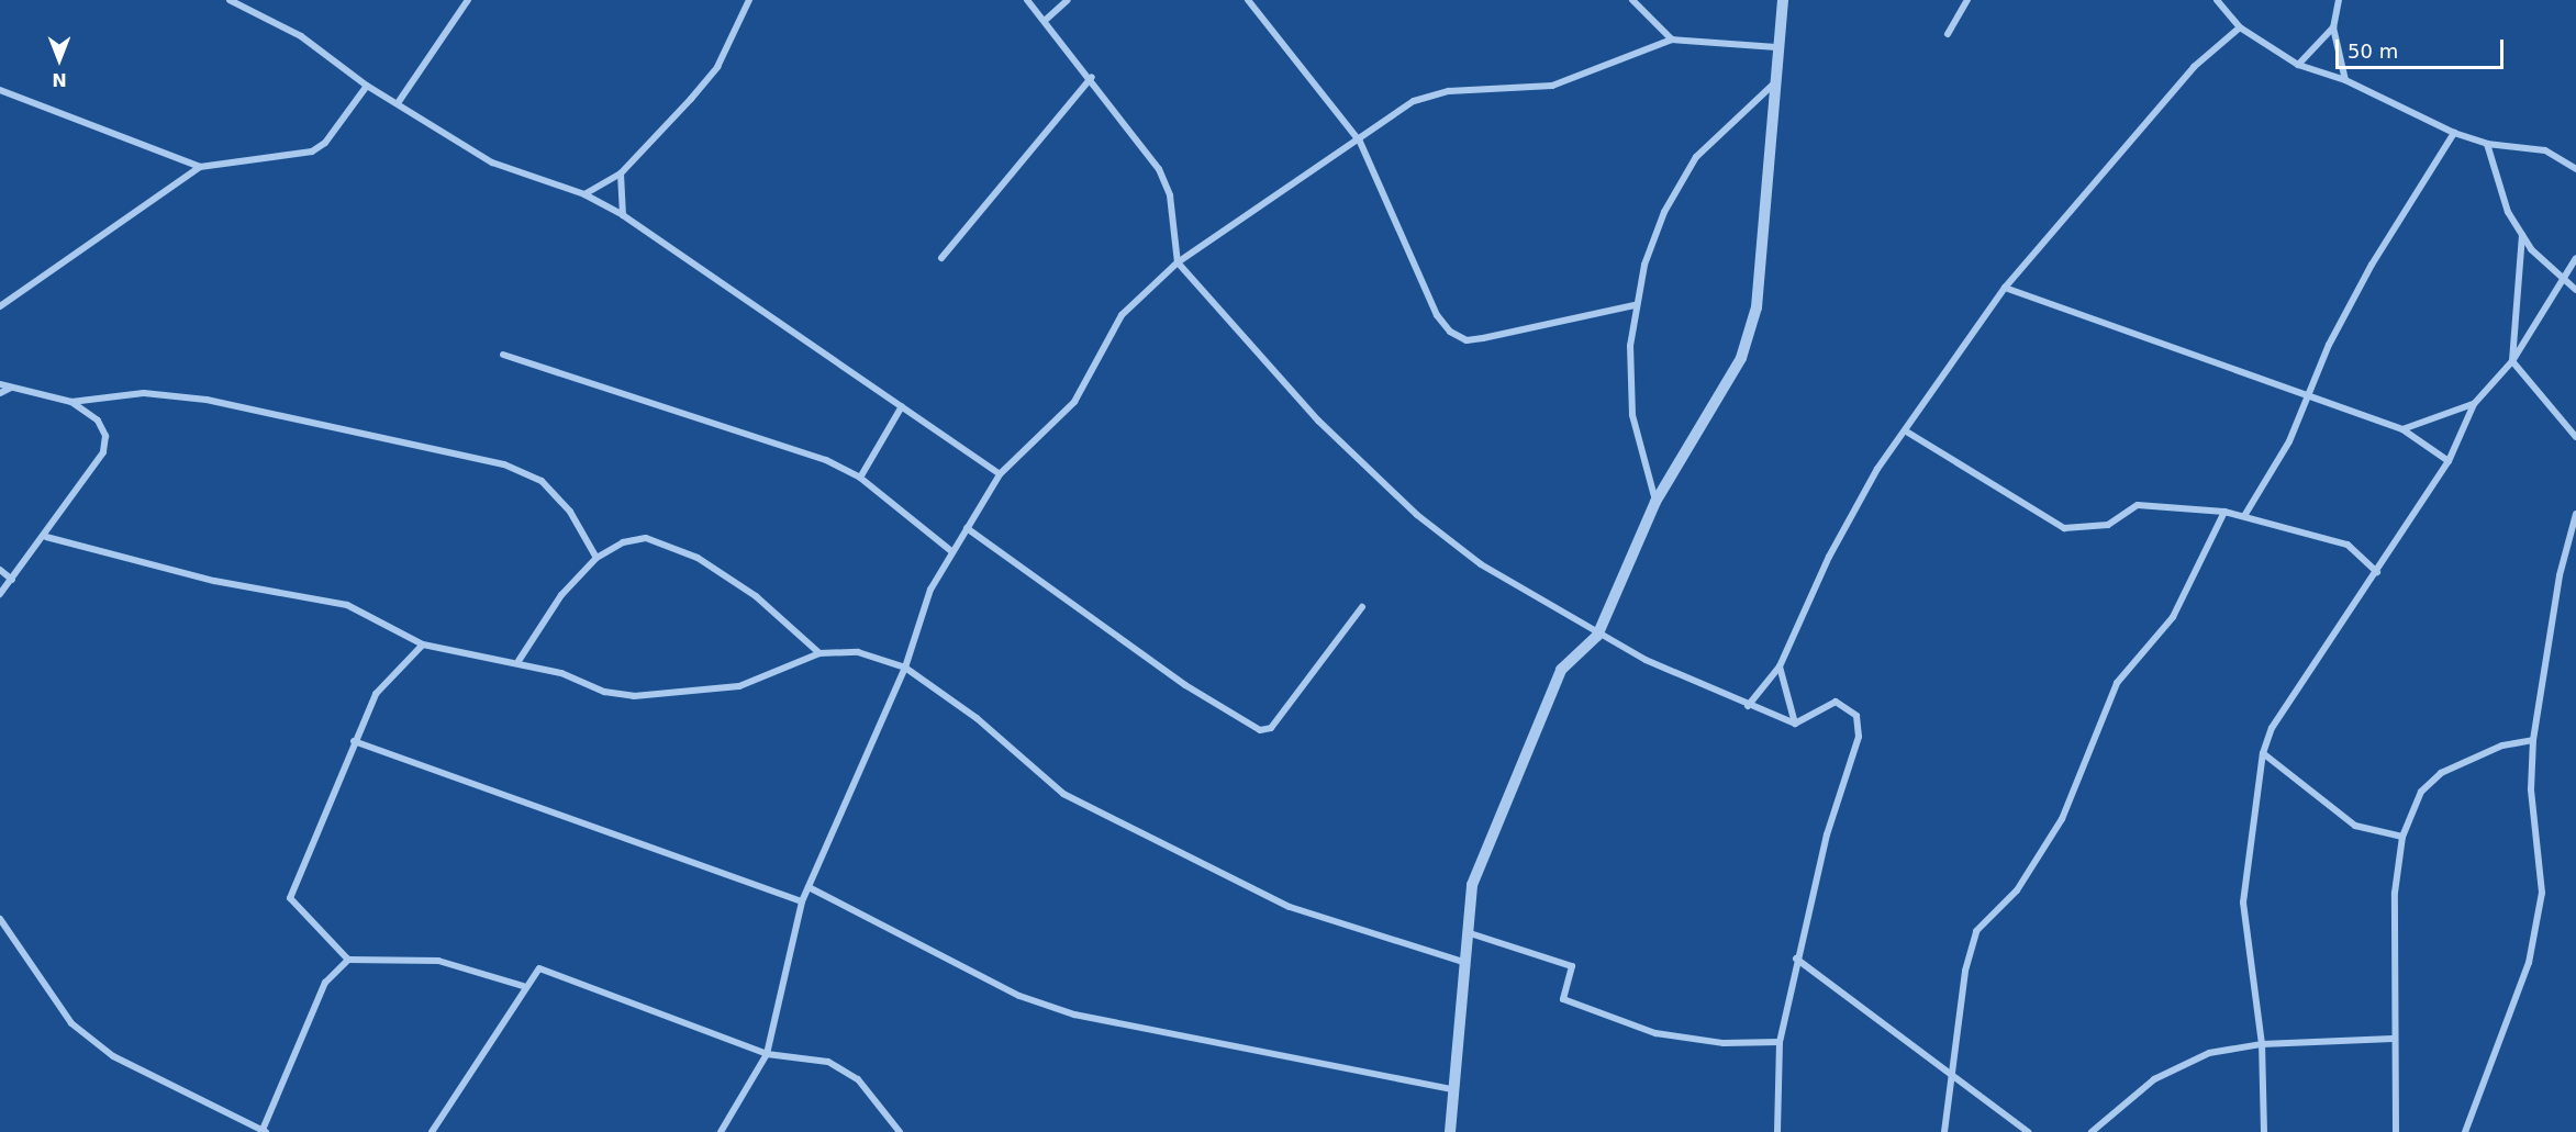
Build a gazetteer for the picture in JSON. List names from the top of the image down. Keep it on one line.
{"scale_bar":"50 m","north":"bottom"}
